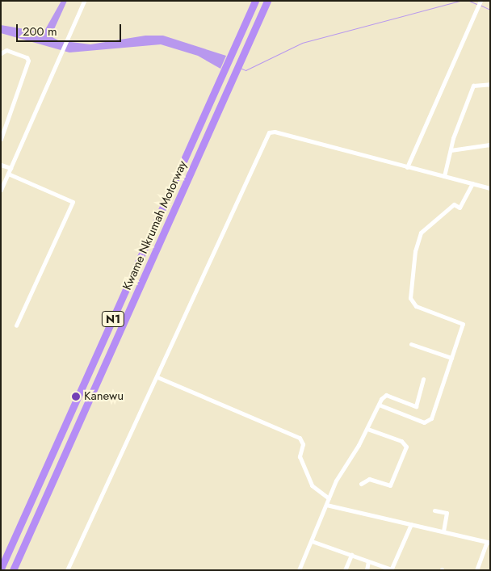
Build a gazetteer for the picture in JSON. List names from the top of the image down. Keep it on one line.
{"streets":{"highway":["Kwame Nkrumah Motorway","N1"]},"places":["Kanewu"],"scale_bar":"200 m"}
